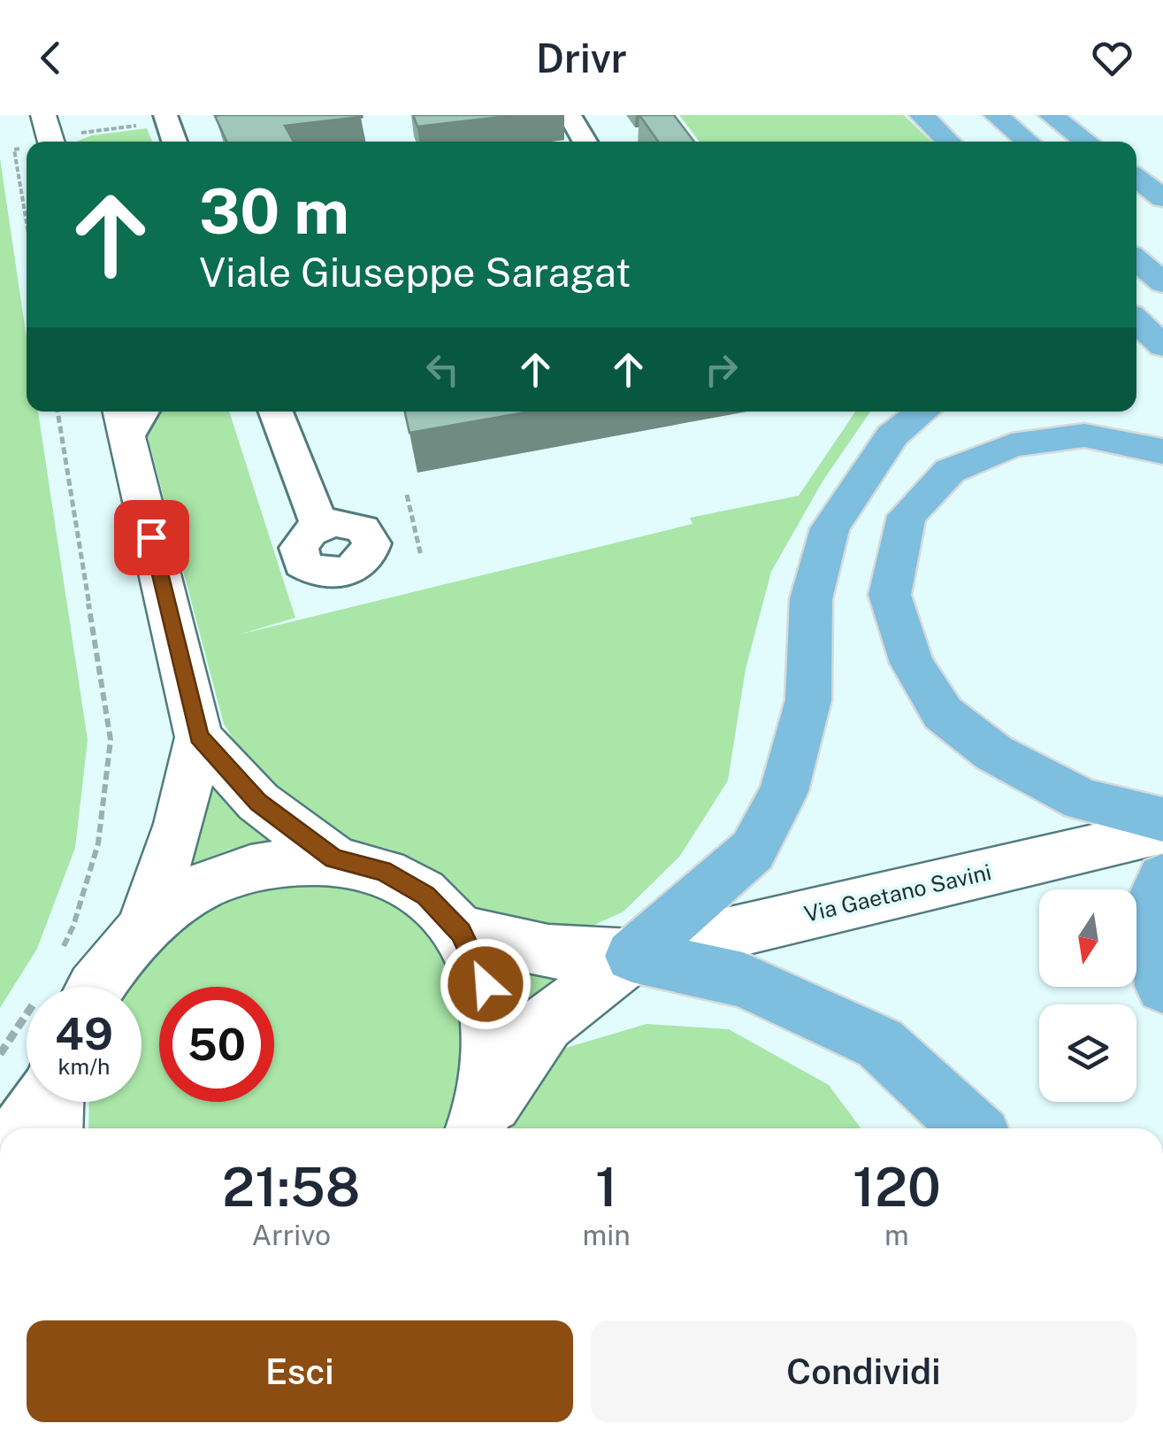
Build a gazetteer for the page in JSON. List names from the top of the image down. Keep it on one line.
{"streets":{"main road":["Via Gaetano Savini"]},"north":"bottom","page":{"header":"Drivr","turn":["30 m","Viale Giuseppe Saragat"],"speed":"49 km/h","limit":"50","eta":["21:58","Arrivo","1","min","120","m"],"buttons":["Esci","Condividi"]}}
